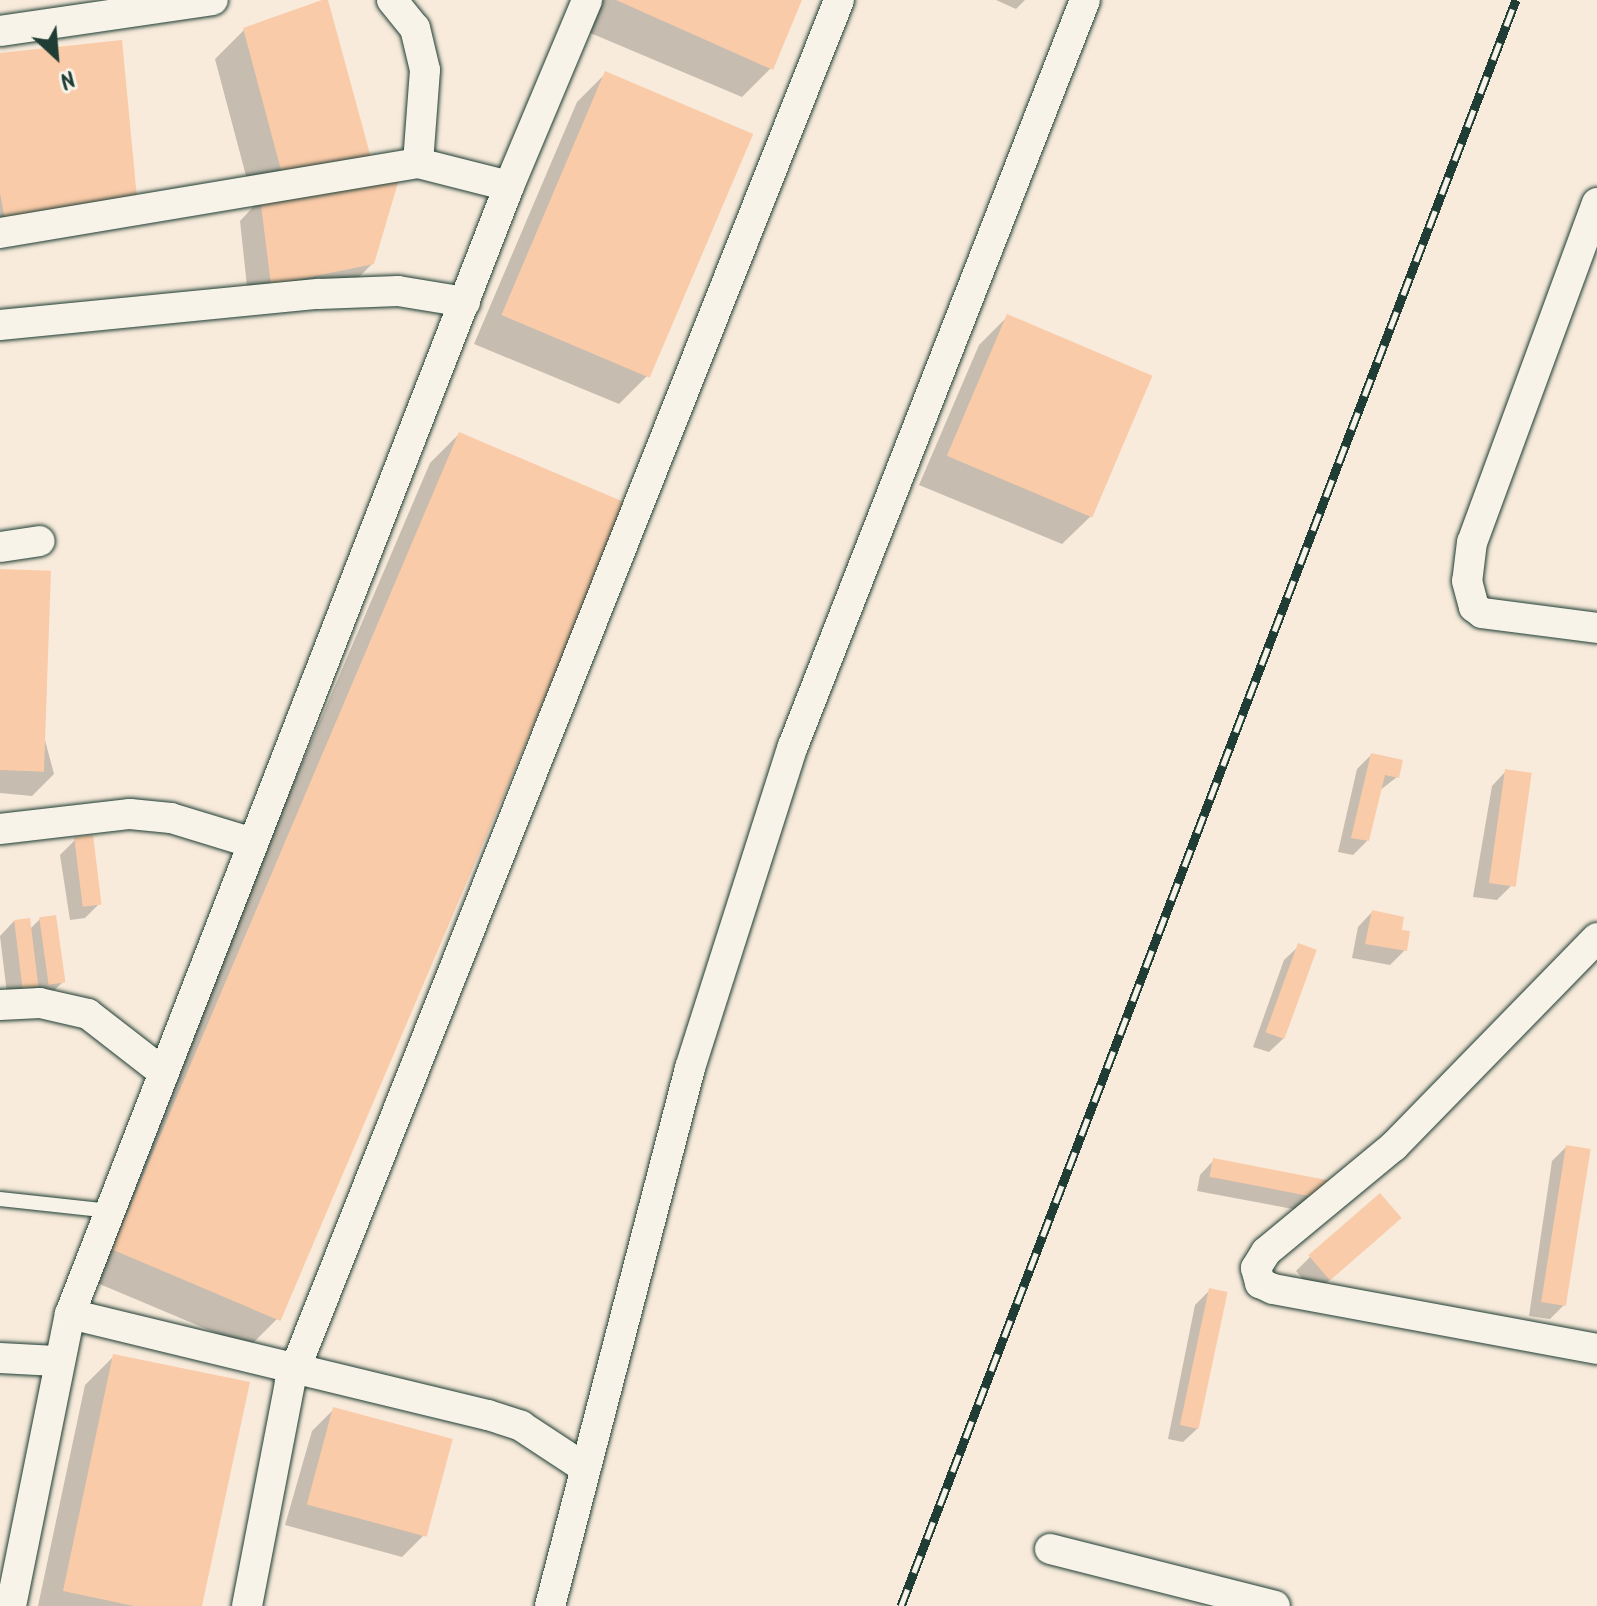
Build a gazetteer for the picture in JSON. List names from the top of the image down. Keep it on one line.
{"north":"bottom right"}
